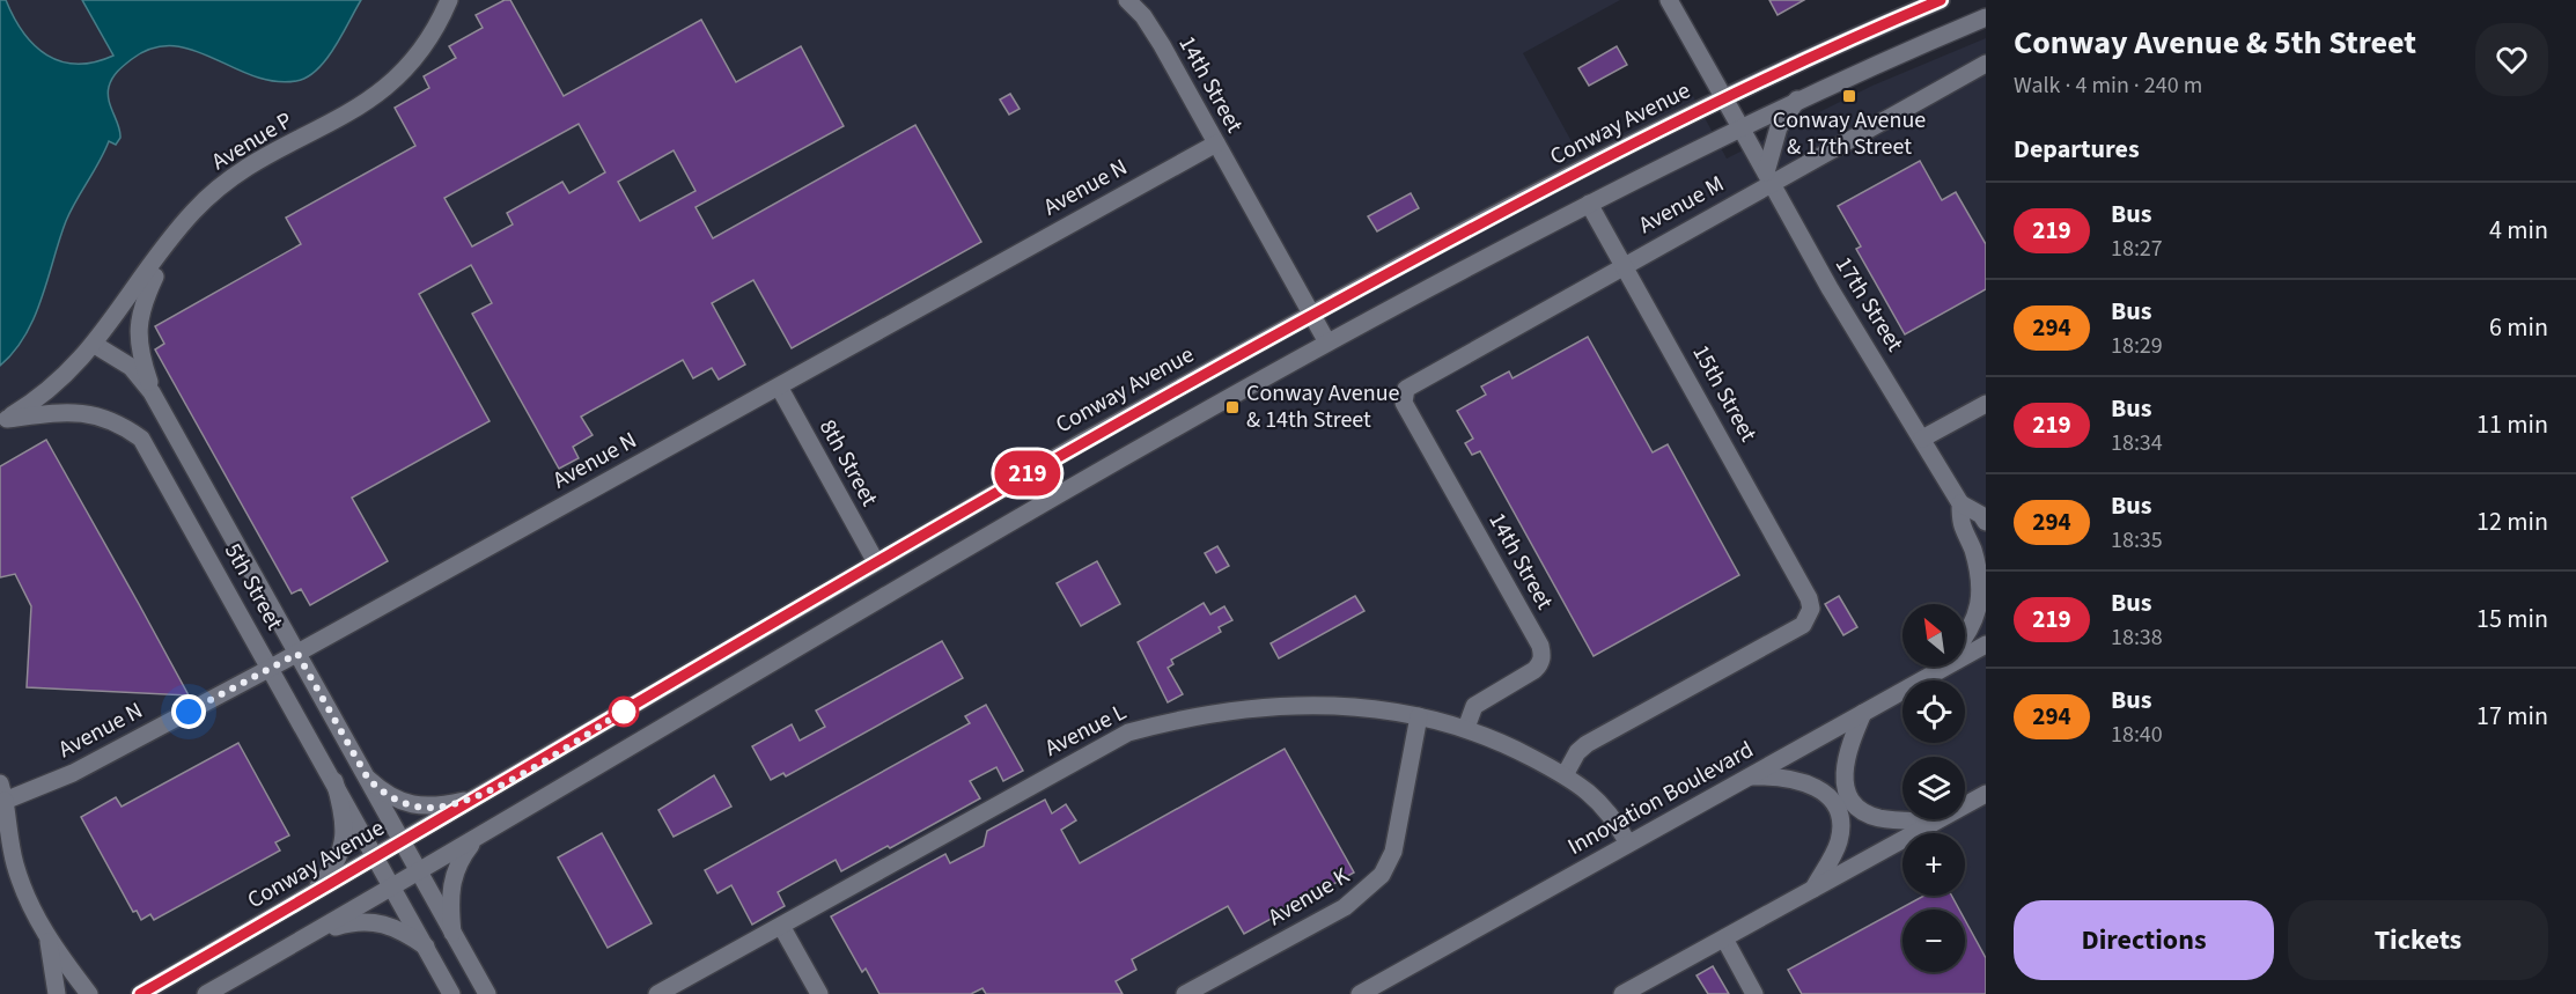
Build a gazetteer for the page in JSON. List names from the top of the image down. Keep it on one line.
{"streets":{"street":["14th Street","Conway Avenue","Avenue P","Avenue N","Avenue M","17th Street","15th Street","8th Street","5th Street","Avenue L","Innovation Boulevard","Avenue K"]},"crossings":[["14th Street","Conway Avenue"],["14th Street","Avenue N"],["14th Street","Avenue M"],["14th Street","Avenue L"],["Conway Avenue","17th Street"],["Conway Avenue","8th Street"],["Conway Avenue","5th Street"],["Avenue P","5th Street"],["Avenue N","8th Street"],["Avenue N","5th Street"],["Avenue M","17th Street"],["Avenue M","15th Street"],["15th Street","Avenue L"],["Avenue L","Innovation Boulevard"],["Avenue L","Avenue K"]],"places":{"transit":["Conway Avenue & 17th Street","Conway Avenue & 14th Street"]},"lines":["bus line 219"],"north":"top left","page":{"on_map":"219","heading":[["Conway Avenue & 5th Street","Walk · 4 min · 240 m"],"Departures"],"list":[{"mark":"219","name":"Bus","note":"18:27","value":"4 min"},{"mark":"294","name":"Bus","note":"18:29","value":"6 min"},{"mark":"219","name":"Bus","note":"18:34","value":"11 min"},{"mark":"294","name":"Bus","note":"18:35","value":"12 min"},{"mark":"219","name":"Bus","note":"18:38","value":"15 min"},{"mark":"294","name":"Bus","note":"18:40","value":"17 min"}],"map_buttons":["+","−"],"buttons":["Directions","Tickets"]}}
